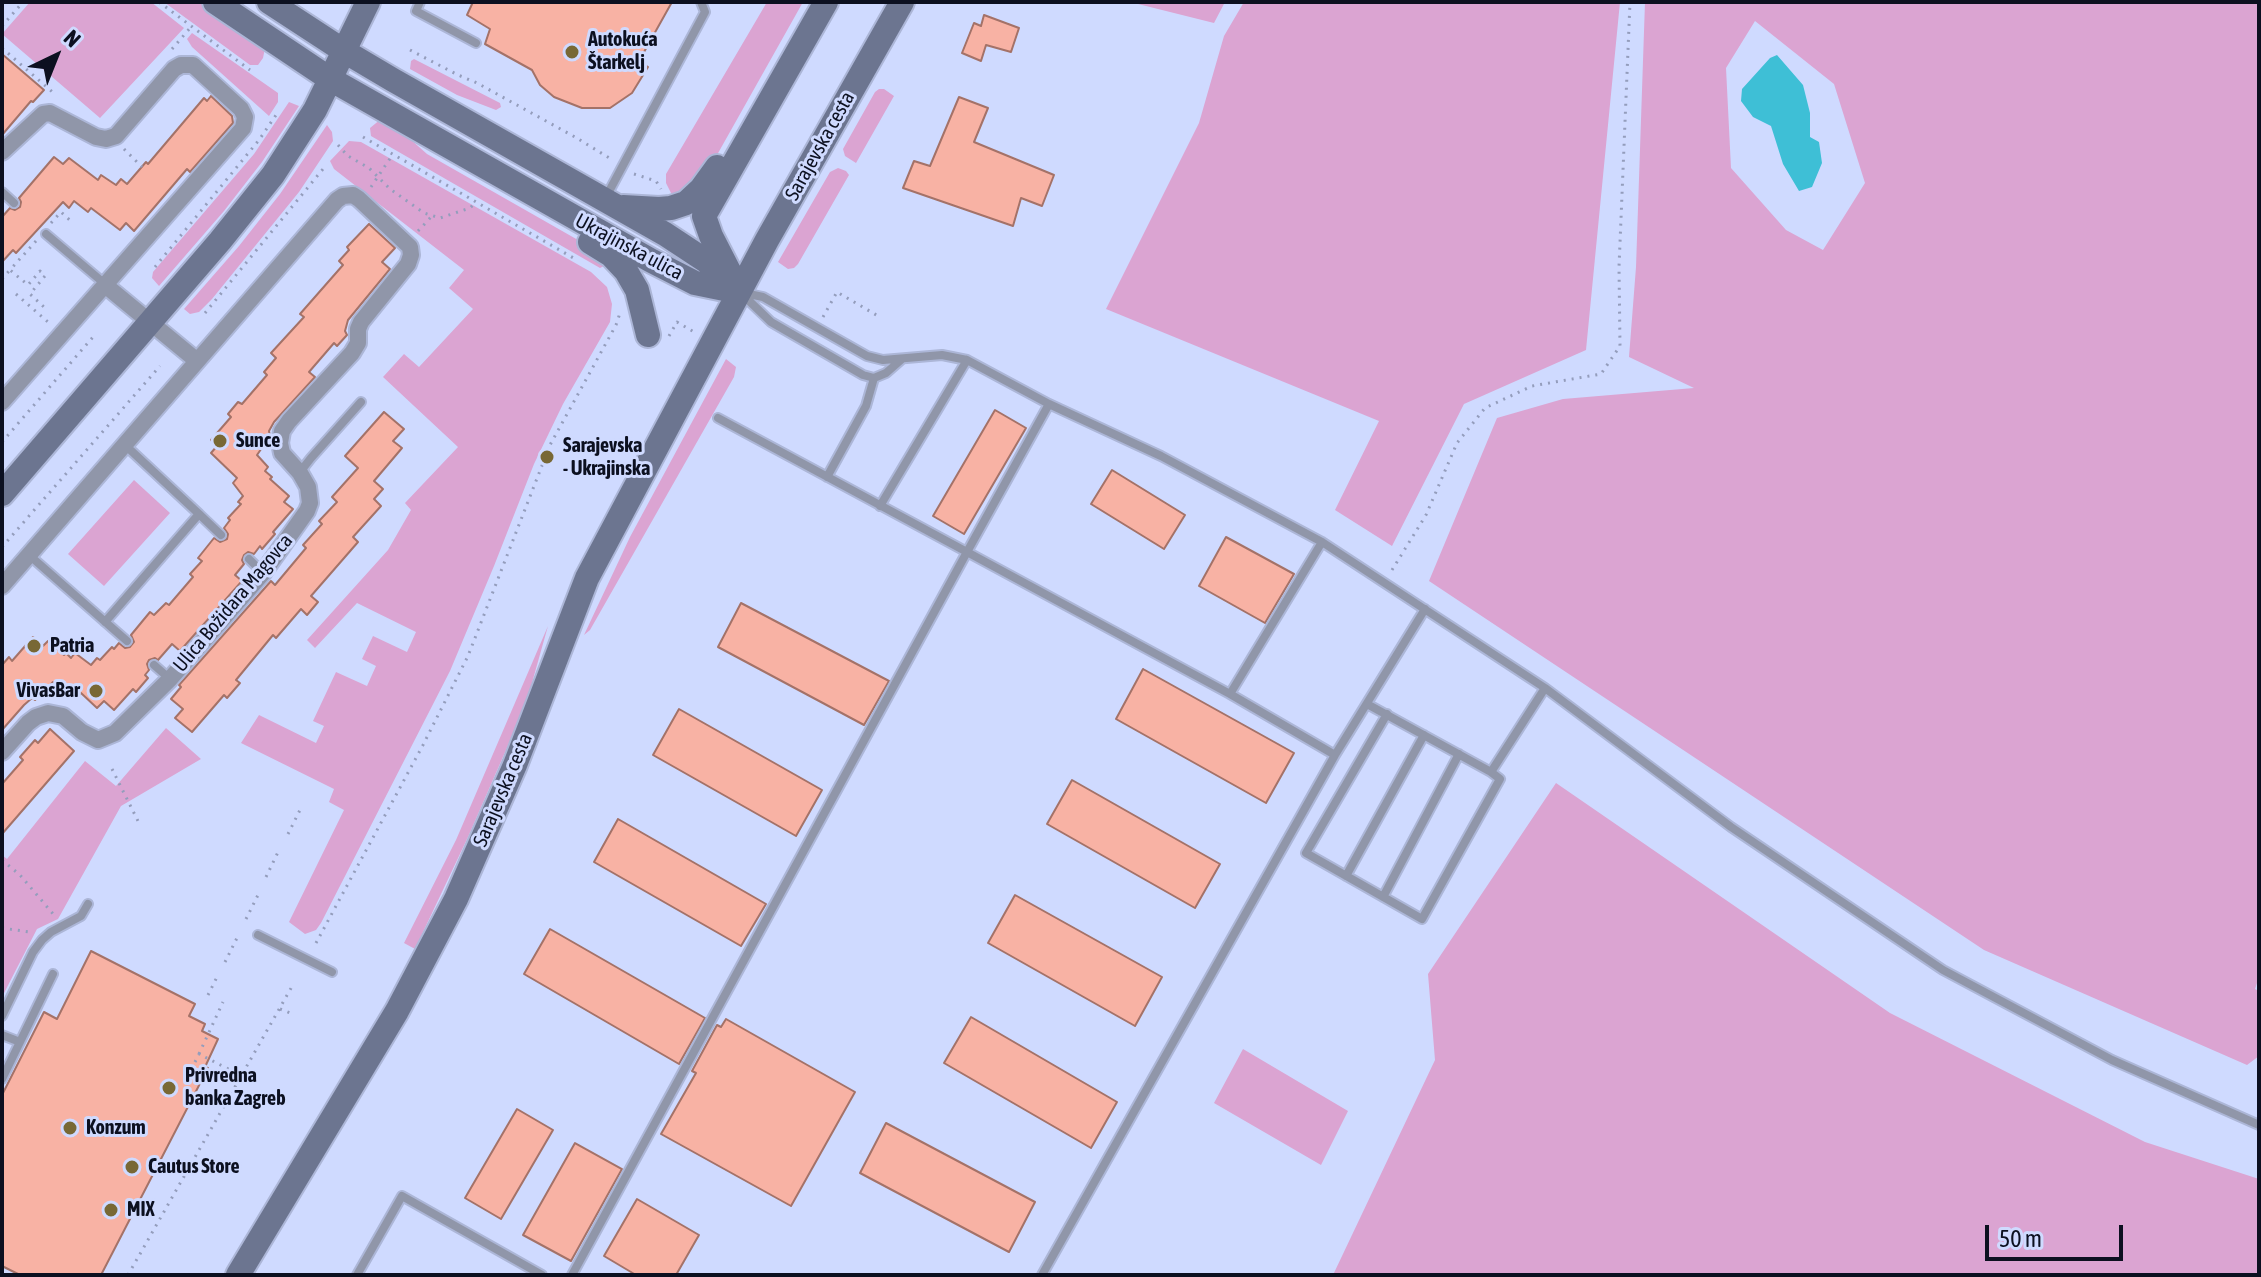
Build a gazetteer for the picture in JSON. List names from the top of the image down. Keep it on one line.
{"streets":{"main road":["Sarajevska cesta","Ukrajinska ulica"],"street":["Ulica Božidara Magovca"]},"crossings":[["Sarajevska cesta","Ukrajinska ulica"]],"places":["Autokuća Štarkelj","Sunce","Sarajevska - Ukrajinska","Patria","VivasBar","Privredna banka Zagreb","Konzum","Cautus Store","MIX"],"scale_bar":"50 m","north":"top right"}
